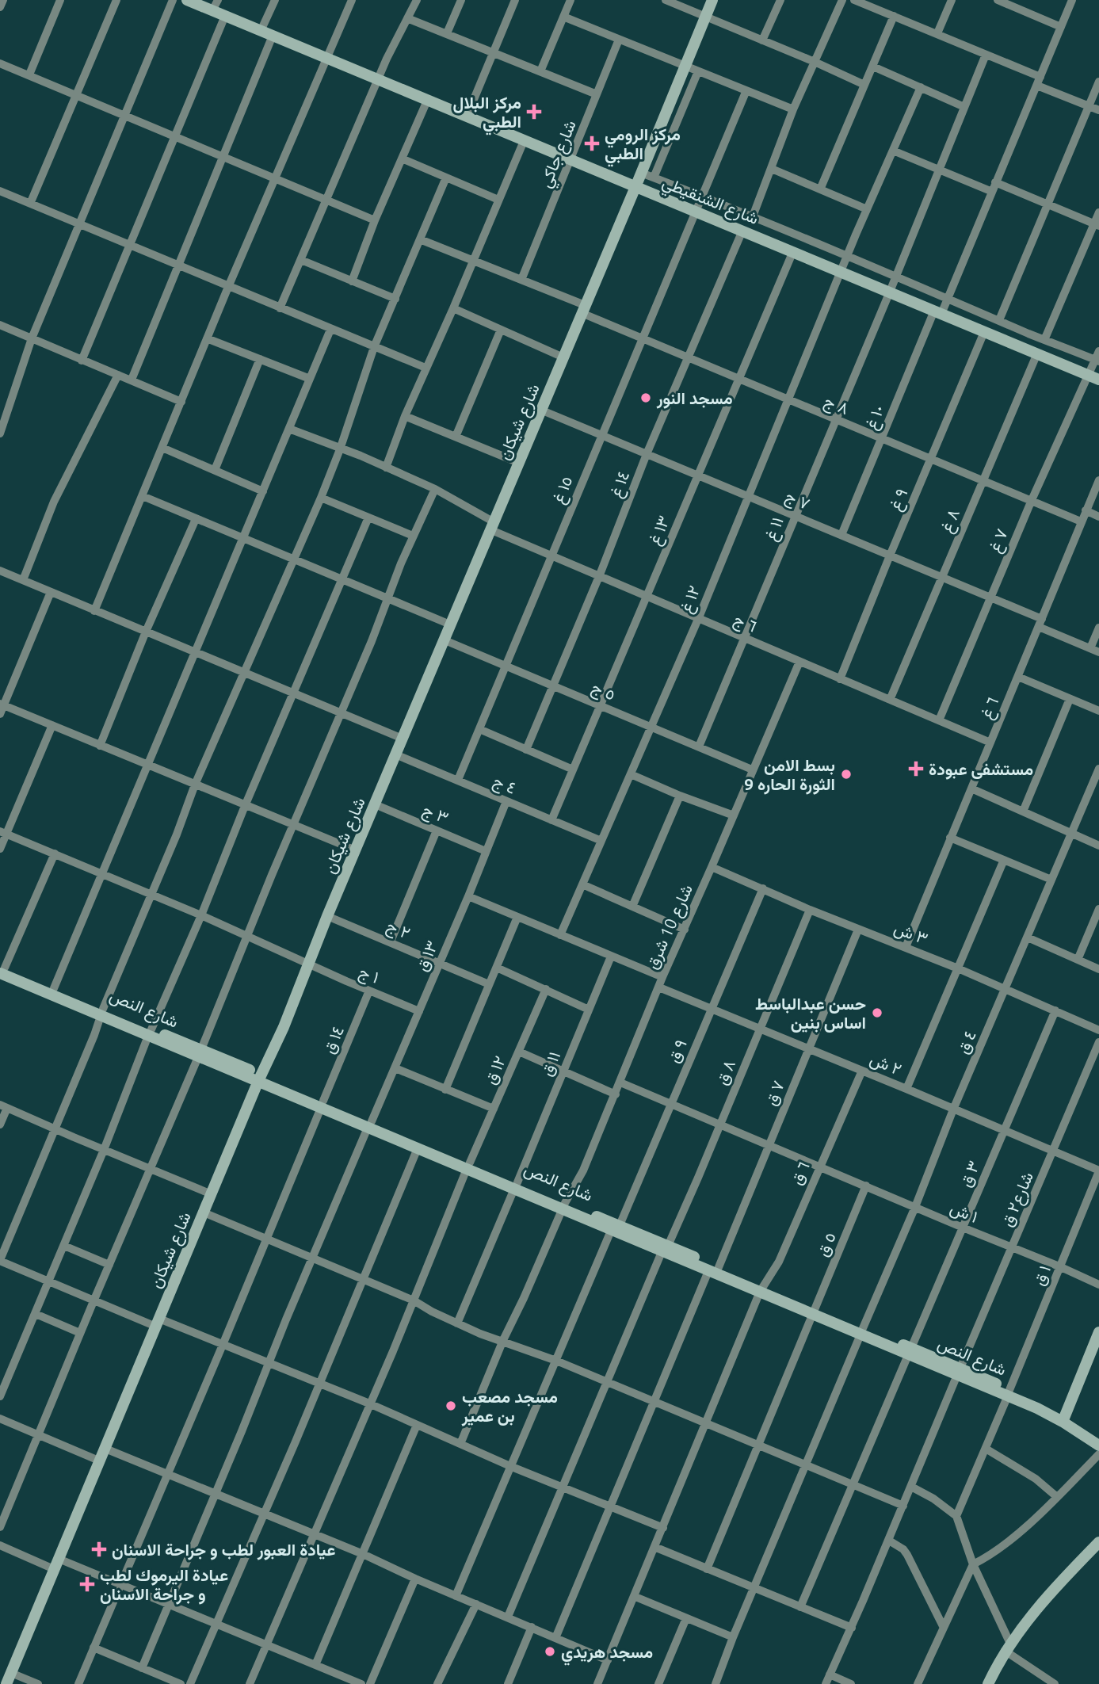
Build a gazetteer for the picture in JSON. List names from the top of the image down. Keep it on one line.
{"streets":{"street":["شارع جاكي","شارع الشنقيطي","٨ ج","١٠ غ","شارع شيكان","١٤ غ","١٥ غ","٧ ج","٩ غ","٨ غ","١١ غ","١٣ غ","٧ غ","١٢ غ","٦ ج","٥ ج","٦ غ","٤ ج","٣ ج","شارع 10 شرق","٢ ج","٣ ش","١٣ ق","١ ج","شارع النص","١٤ ق","٤ ق","٩ ق","١١ ق","٢ ش","١٢ ق","٨ ق","٧ ق","٦ ق","٣ ق","شارع٢ ق","١ ش","٥ ق","١ ق"]},"crossings":[["شارع جاكي","شارع الشنقيطي"],["شارع جاكي","٨ ج"],["شارع الشنقيطي","١٠ غ"],["شارع الشنقيطي","شارع شيكان"],["شارع الشنقيطي","١٤ غ"],["شارع الشنقيطي","١٥ غ"],["شارع الشنقيطي","٩ غ"],["شارع الشنقيطي","٨ غ"],["شارع الشنقيطي","١١ غ"],["شارع الشنقيطي","١٣ غ"],["شارع الشنقيطي","٧ غ"],["شارع الشنقيطي","١٢ غ"],["٨ ج","١٠ غ"],["٨ ج","شارع شيكان"],["٨ ج","١٤ غ"],["٨ ج","١٥ غ"],["٨ ج","٩ غ"],["٨ ج","٨ غ"],["٨ ج","١١ غ"],["٨ ج","١٣ غ"],["٨ ج","٧ غ"],["٨ ج","١٢ غ"],["٨ ج","٦ غ"],["١٠ غ","٧ ج"],["شارع شيكان","٧ ج"],["شارع شيكان","٦ ج"],["شارع شيكان","٥ ج"],["شارع شيكان","٤ ج"],["شارع شيكان","٣ ج"],["شارع شيكان","٢ ج"],["شارع شيكان","١ ج"],["شارع شيكان","شارع النص"],["١٤ غ","٧ ج"],["١٤ غ","٦ ج"],["١٤ غ","٥ ج"],["١٥ غ","٧ ج"],["١٥ غ","٦ ج"],["١٥ غ","٥ ج"],["١٥ غ","٤ ج"],["٧ ج","٩ غ"],["٧ ج","٨ غ"],["٧ ج","١١ غ"],["٧ ج","١٣ غ"],["٧ ج","٧ غ"],["٧ ج","١٢ غ"],["٧ ج","٦ غ"],["٩ غ","٦ ج"],["٨ غ","٦ ج"],["١١ غ","٦ ج"],["١١ غ","٥ ج"],["١٣ غ","٦ ج"],["١٣ غ","٥ ج"],["١٣ غ","٤ ج"],["٧ غ","٦ ج"],["١٢ غ","٦ ج"],["١٢ غ","٥ ج"],["١٢ غ","٤ ج"],["٦ ج","٦ غ"],["٦ ج","شارع 10 شرق"],["٥ ج","شارع 10 شرق"],["٦ غ","٣ ش"],["٤ ج","١٣ ق"],["٣ ج","١٣ ق"],["شارع 10 شرق","٣ ش"],["شارع 10 شرق","شارع النص"],["شارع 10 شرق","٢ ش"],["شارع 10 شرق","١ ش"],["٢ ج","١٣ ق"],["٣ ش","٤ ق"],["٣ ش","٩ ق"],["٣ ش","٨ ق"],["٣ ش","٧ ق"],["٣ ش","٣ ق"],["١٣ ق","١ ج"],["١٣ ق","شارع النص"],["١ ج","١٤ ق"],["شارع النص","١٤ ق"],["شارع النص","٤ ق"],["شارع النص","٩ ق"],["شارع النص","١١ ق"],["شارع النص","١٢ ق"],["شارع النص","٨ ق"],["شارع النص","٧ ق"],["شارع النص","٦ ق"],["شارع النص","٣ ق"],["شارع النص","شارع٢ ق"],["شارع النص","٥ ق"],["شارع النص","١ ق"],["٤ ق","٢ ش"],["٤ ق","١ ش"],["٩ ق","٢ ش"],["٩ ق","١ ش"],["٢ ش","٨ ق"],["٢ ش","٧ ق"],["٢ ش","٦ ق"],["٢ ش","٣ ق"],["٢ ش","شارع٢ ق"],["٢ ش","١ ق"],["٨ ق","١ ش"],["٧ ق","١ ش"],["٦ ق","١ ش"],["٣ ق","١ ش"],["شارع٢ ق","١ ش"],["١ ش","٥ ق"],["١ ش","١ ق"]],"places":{"health":["مركز البلال الطبي","مركز الرومي الطبي","مستشفى عبودة","عيادة العبور لطب و جراحة الاسنان","عيادة اليرموك لطب و جراحة الاسنان"],"other":["مسجد النور","بسط الامن الثورة الحاره 9","حسن عبدالباسط اساس بنين","مسجد مصعب بن عمير","مسجد هريدي"]}}
